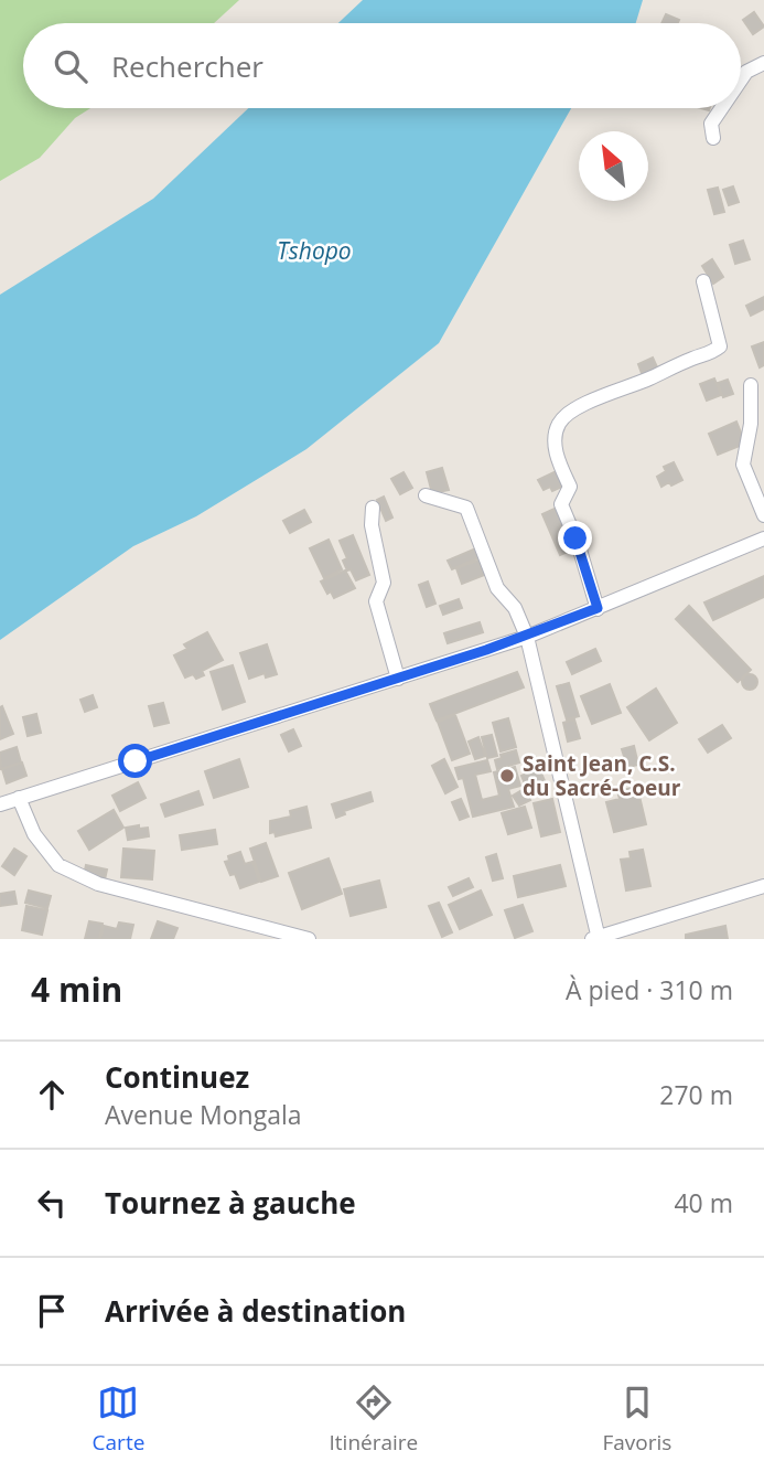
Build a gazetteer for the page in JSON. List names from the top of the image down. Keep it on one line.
{"water":["Tshopo"],"places":["Saint Jean, C.S. du Sacré-Coeur"],"north":"top left","page":{"search":"Rechercher","heading":["4 min","À pied · 310 m"],"list":[["Continuez","Avenue Mongala","270 m"],["Tournez à gauche","40 m"],"Arrivée à destination"],"nav":["Carte","Itinéraire","Favoris"]}}
